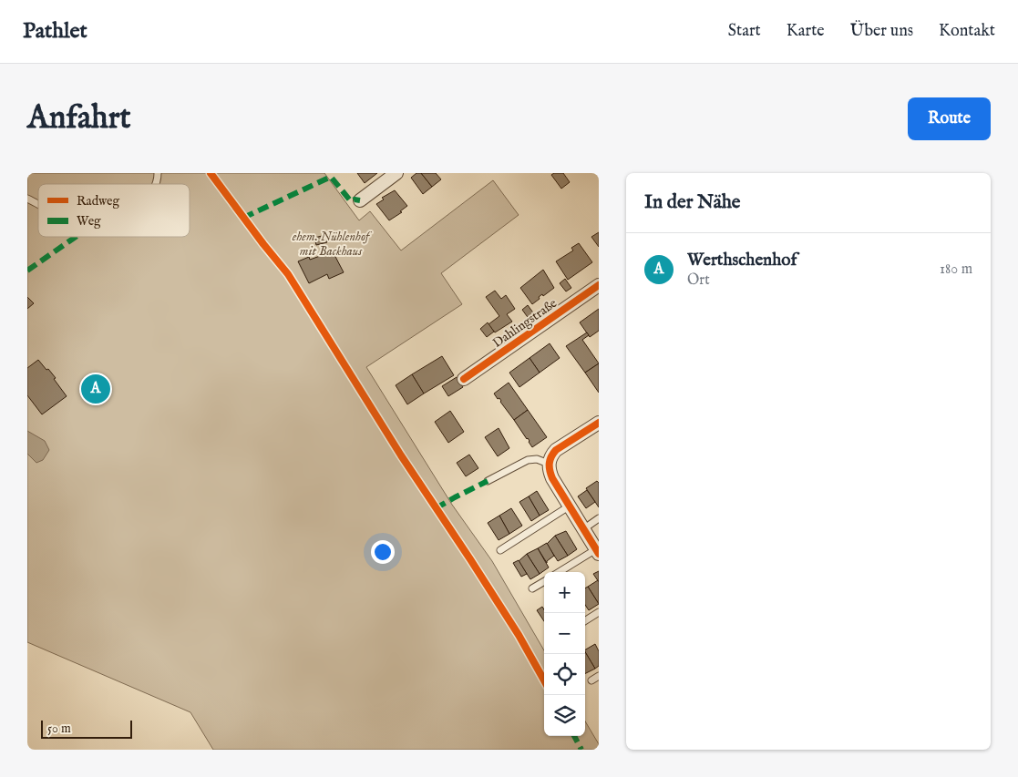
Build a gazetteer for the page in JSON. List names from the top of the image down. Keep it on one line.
{"streets":{"street":["Dahlingstraße"]},"parks":["ehem. Nühlenhof mit Backhaus"],"legend":["Radweg","Weg"],"scale_bar":"50 m","page":{"header":"Pathlet","nav":["Start","Karte","Über uns","Kontakt"],"buttons":"Route","title":"Anfahrt","heading":"In der Nähe","list":[{"mark":"A","name":"Werthschenhof","note":"Ort","value":"180 m"}],"pins":"A","map_buttons":["+","−"],"scale":"50 m"}}
